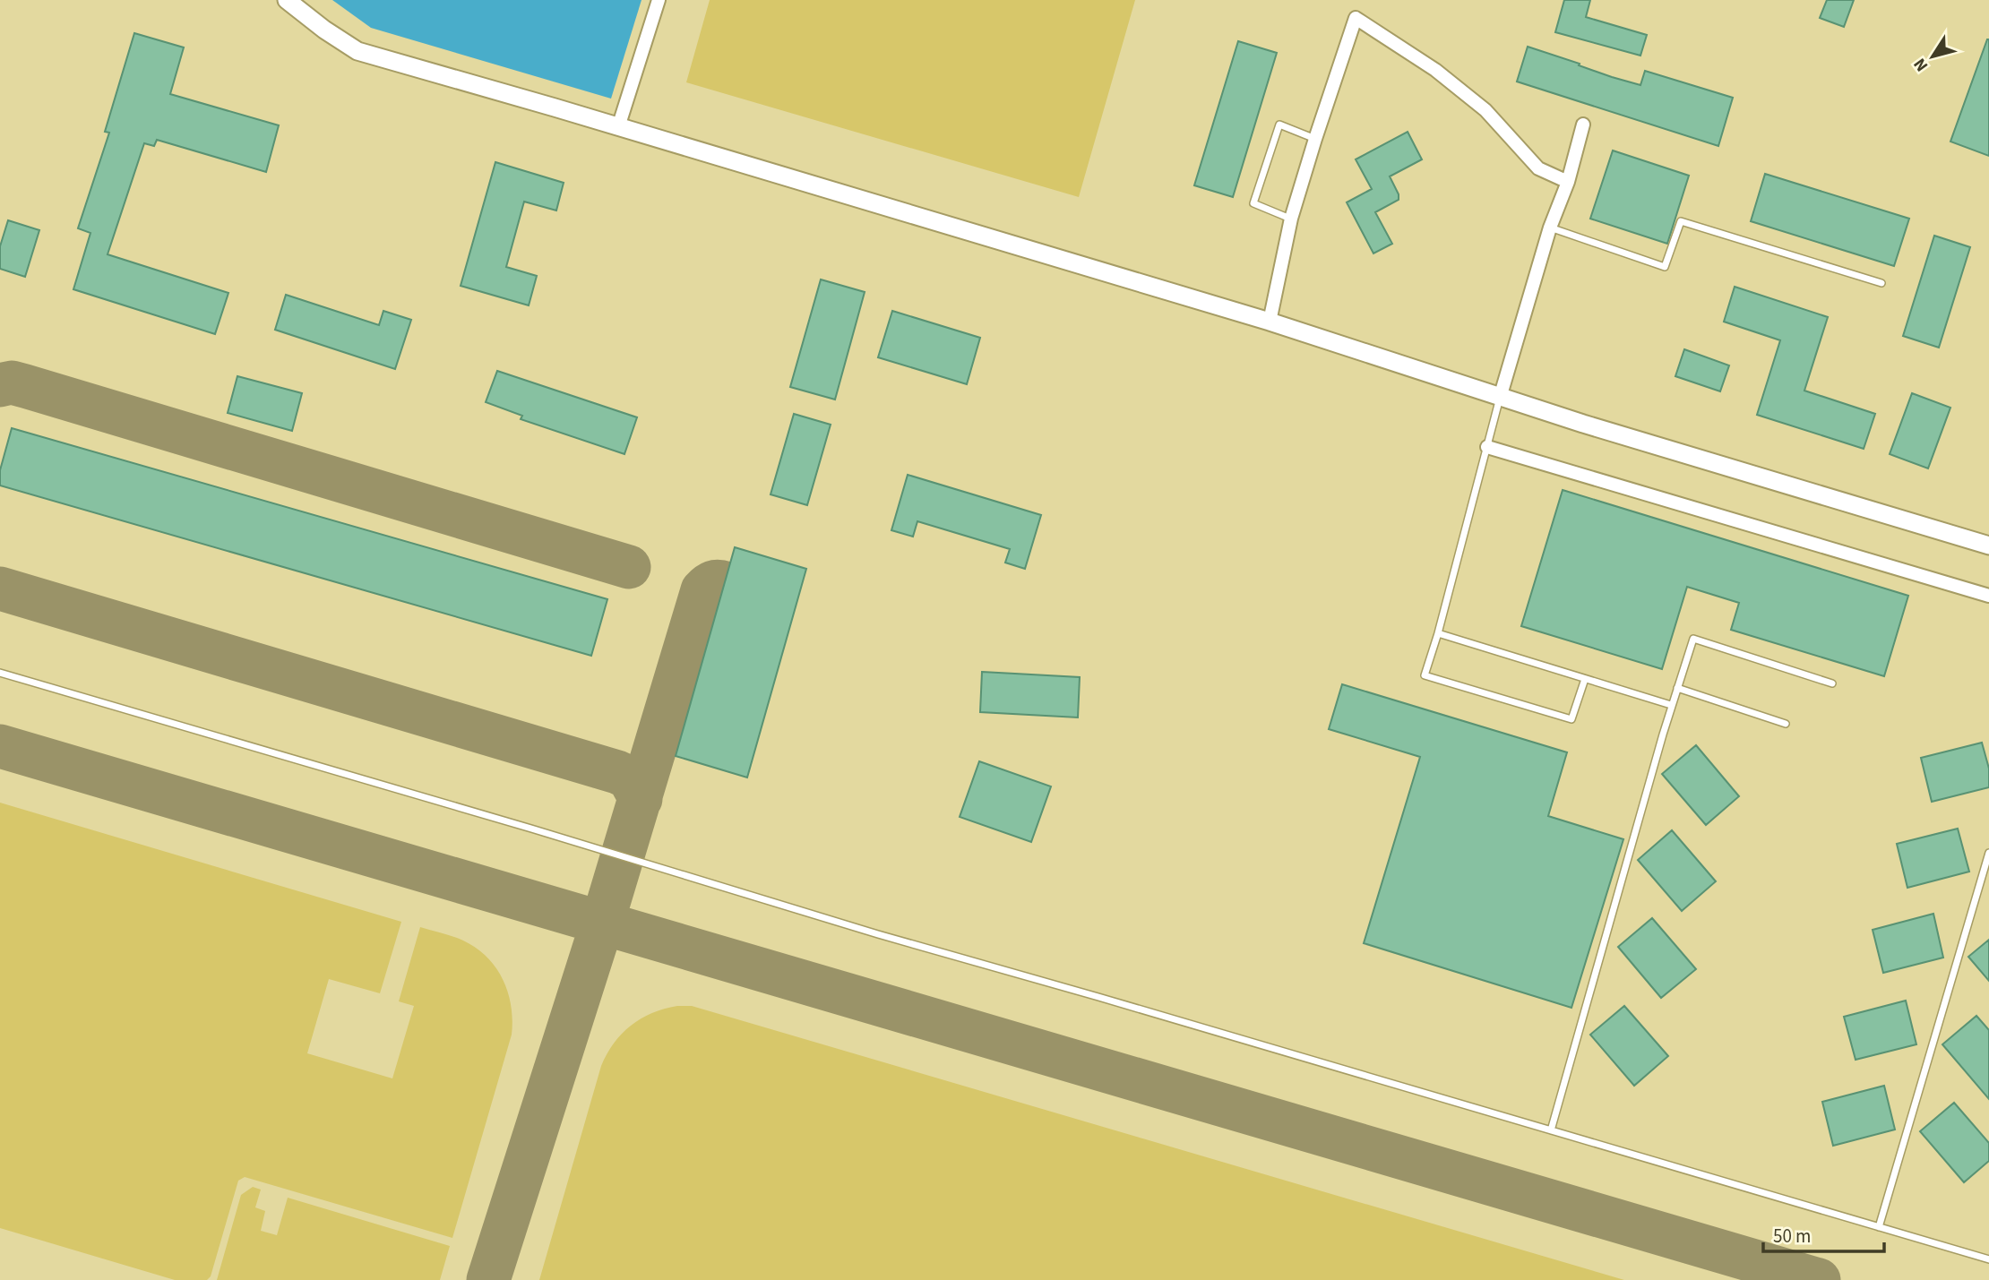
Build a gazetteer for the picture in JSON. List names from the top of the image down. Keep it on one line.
{"scale_bar":"50 m","north":"bottom left"}
